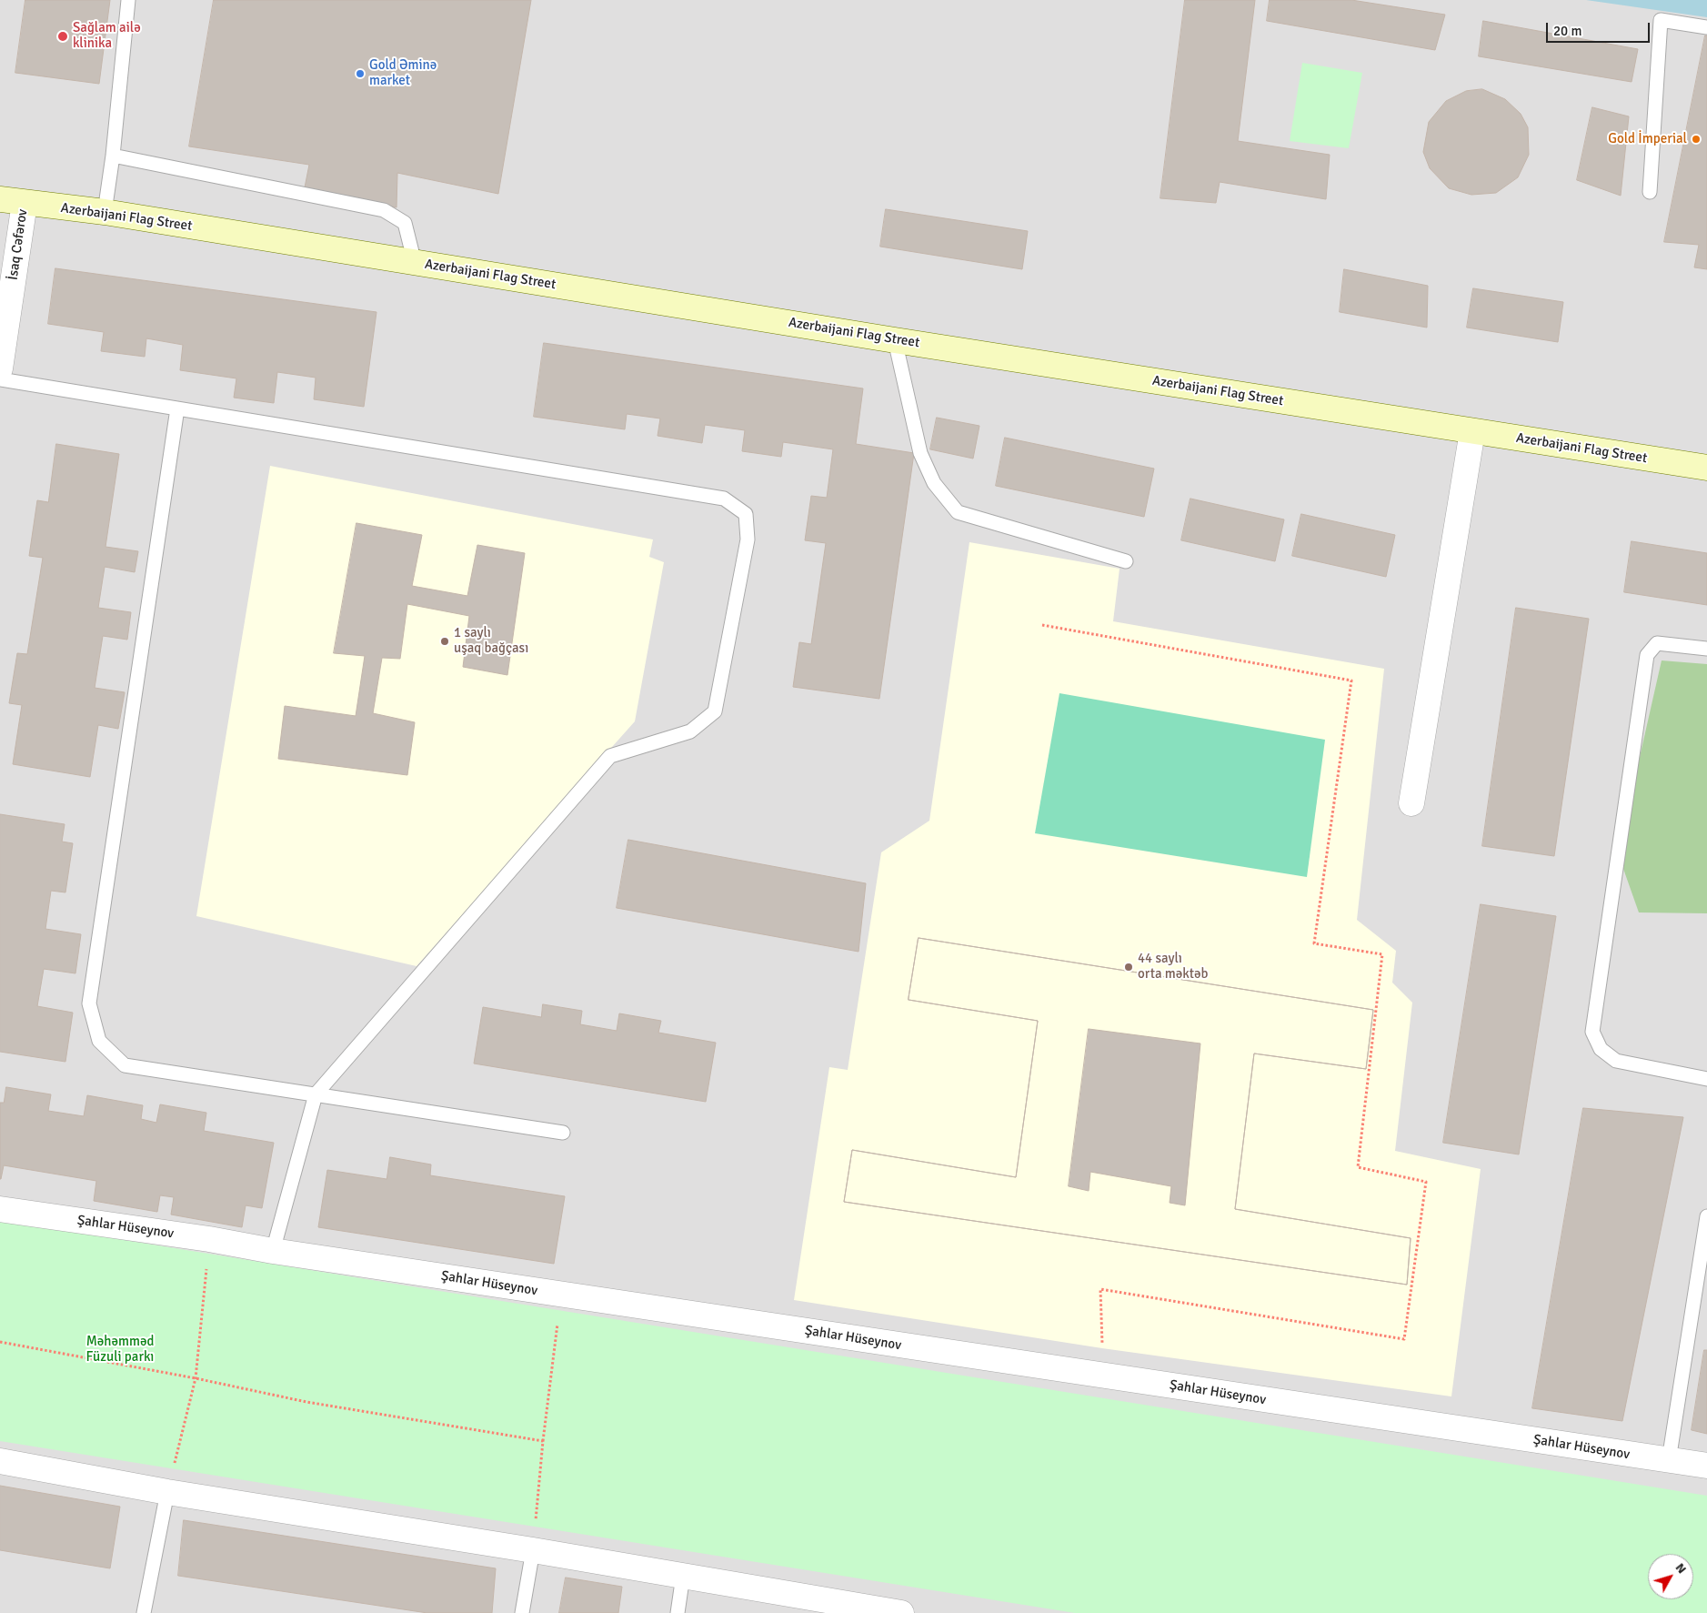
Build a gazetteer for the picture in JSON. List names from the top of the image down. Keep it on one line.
{"streets":{"street":["Azerbaijani Flag Street","İsaq Cəfərov","Şahlar Hüseynov"]},"crossings":[["Azerbaijani Flag Street","İsaq Cəfərov"]],"parks":["Məhəmməd Füzuli parkı"],"places":["Sağlam ailə klinika","Gold Əminə market","Gold İmperial","1 saylı uşaq bağçası","44 saylı orta məktəb"],"scale_bar":"20 m","north":"top right"}
